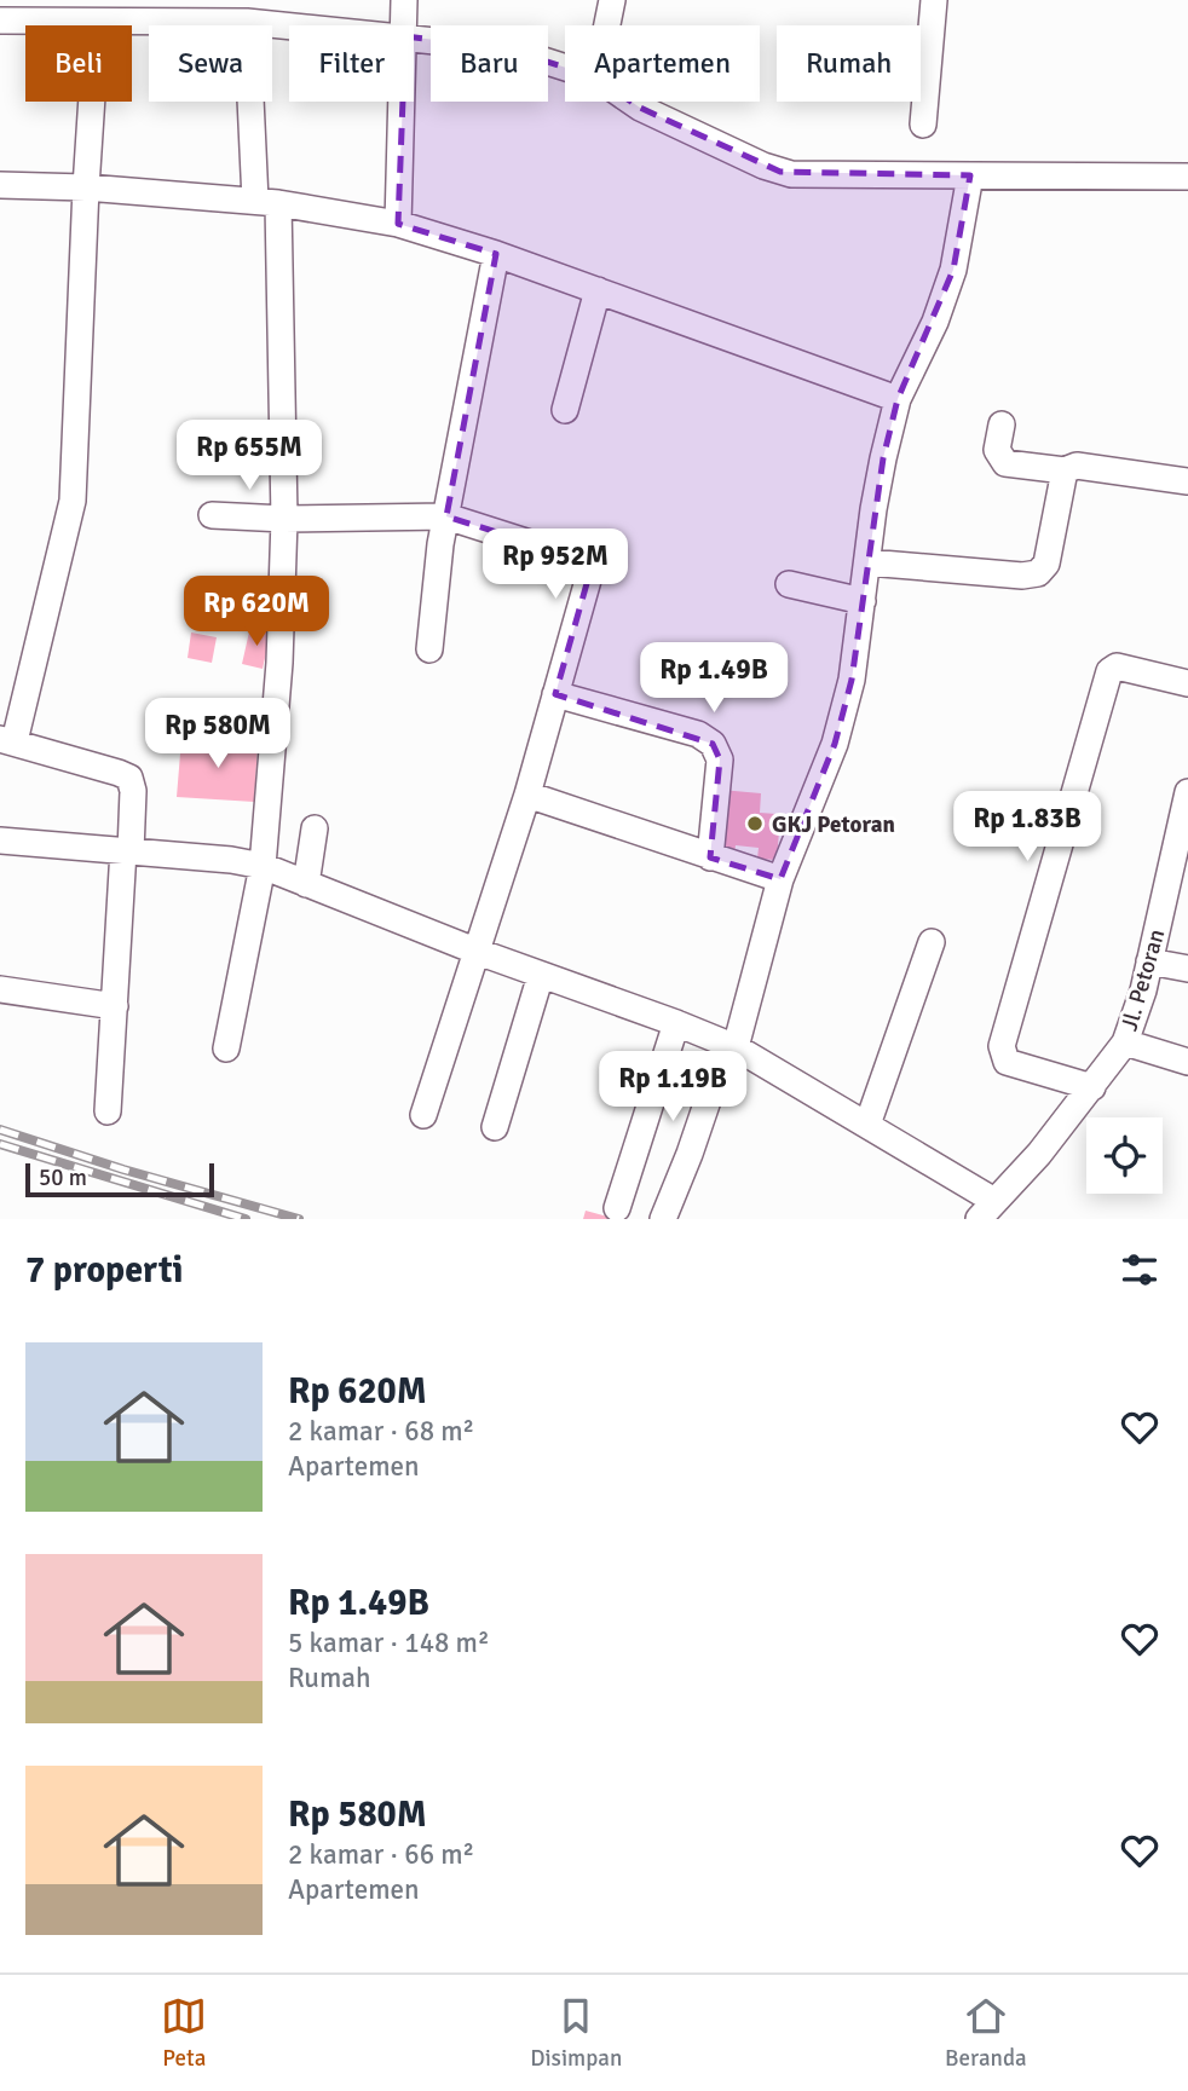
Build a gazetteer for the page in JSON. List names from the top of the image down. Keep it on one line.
{"streets":{"street":["Jl. Petoran"]},"places":["GKJ Petoran"],"scale_bar":"50 m","page":{"chip":["Beli","Sewa","Filter","Baru","Apartemen","Rumah"],"price":["Rp 655M","Rp 952M","Rp 620M","Rp 1.49B","Rp 580M","Rp 1.83B","Rp 1.19B"],"scale":"50 m","heading":"7 properti","list":[{"name":"Rp 620M","note":"2 kamar · 68 m² · Apartemen"},{"name":"Rp 1.49B","note":"5 kamar · 148 m² · Rumah"},{"name":"Rp 580M","note":"2 kamar · 66 m² · Apartemen"}],"tabs":["Peta","Disimpan","Beranda"]}}
